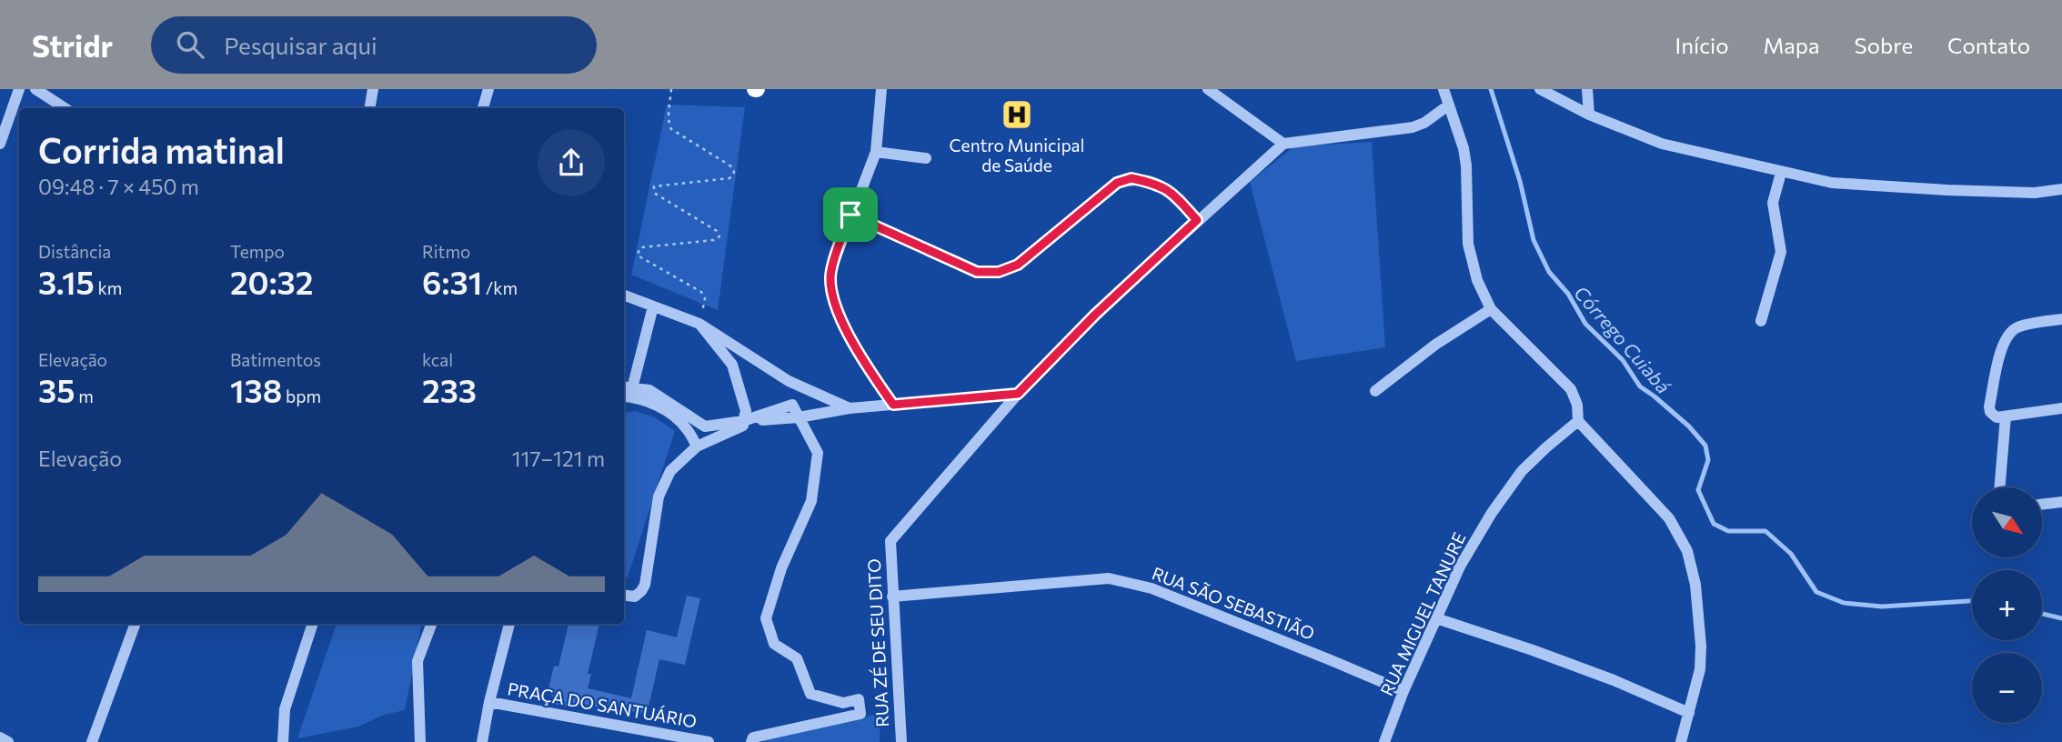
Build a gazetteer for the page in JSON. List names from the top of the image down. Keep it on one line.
{"streets":{"street":["RUA SÃO SEBASTIÃO","RUA MIGUEL TANURE","RUA ZÉ DE SEU DITO","PRAÇA DO SANTUÁRIO"]},"crossings":[["RUA SÃO SEBASTIÃO","RUA MIGUEL TANURE"],["RUA SÃO SEBASTIÃO","RUA ZÉ DE SEU DITO"]],"water":["Córrego Cuiabá"],"places":{"hospital":["Centro Municipal de Saúde"]},"north":"bottom right","page":{"header":"Stridr","search":"Pesquisar aqui","nav":["Início","Mapa","Sobre","Contato"],"heading":["Corrida matinal","09:48 · 7 × 450 m"],"stats":[["Distância","3.15 km"],["Tempo","20:32"],["Ritmo","6:31 /km"],["Elevação","35 m"],["Batimentos","138 bpm"],["kcal","233"]],"chart":["Elevação","117–121 m"],"map_buttons":["+","−"]}}
